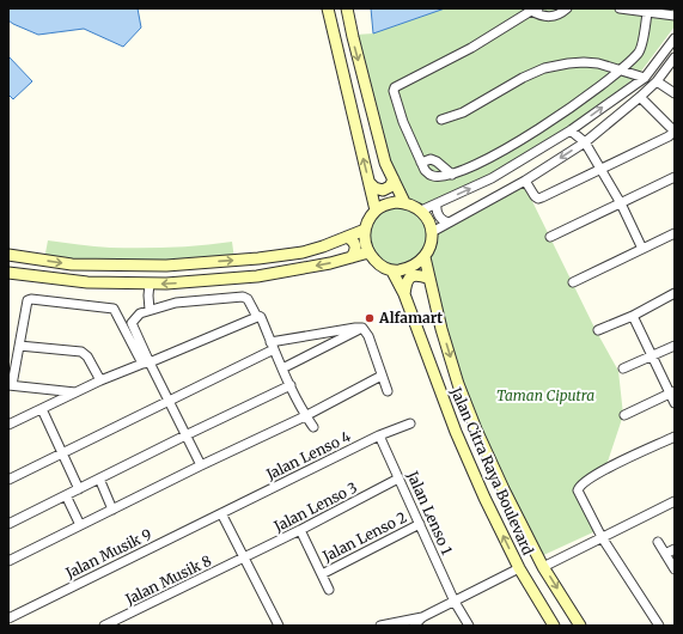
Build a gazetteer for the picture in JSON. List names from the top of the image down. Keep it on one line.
{"streets":{"main road":["Jalan Citra Raya Boulevard"],"street":["Jalan Lenso 4","Jalan Lenso 3","Jalan Lenso 1","Jalan Lenso 2","Jalan Musik 9","Jalan Musik 8"]},"crossings":[["Jalan Lenso 4","Jalan Lenso 1"],["Jalan Lenso 4","Jalan Musik 9"],["Jalan Lenso 3","Jalan Lenso 1"],["Jalan Lenso 3","Jalan Lenso 2"],["Jalan Lenso 3","Jalan Musik 8"],["Jalan Lenso 1","Jalan Lenso 2"]],"parks":["Taman Ciputra"],"places":["Alfamart"]}
